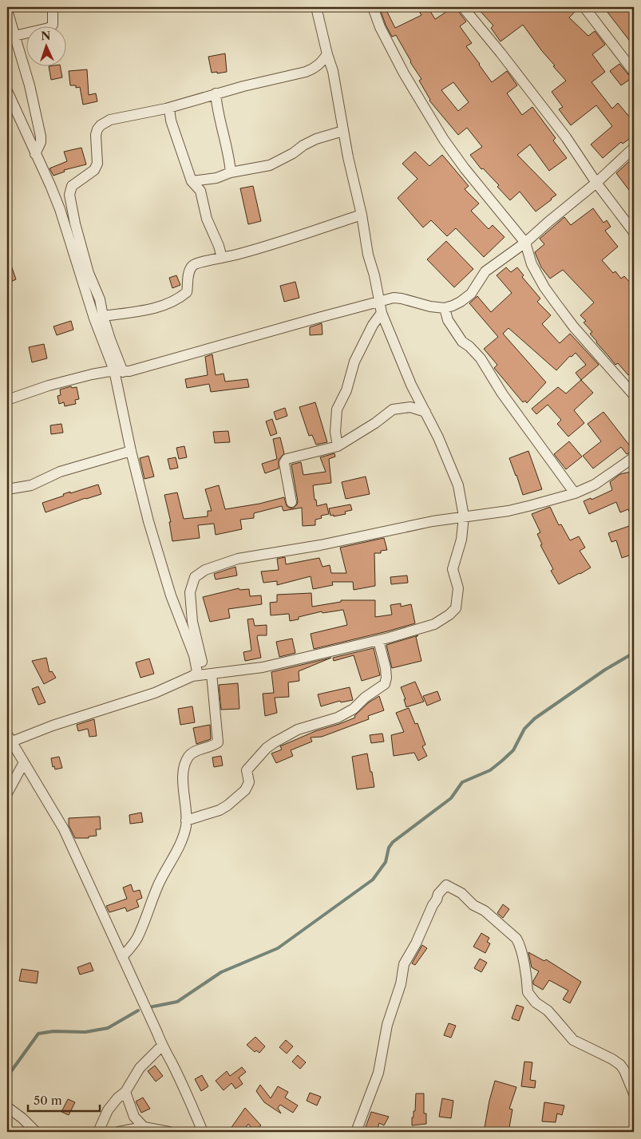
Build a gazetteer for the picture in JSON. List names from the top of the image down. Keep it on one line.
{"scale_bar":"50 m","north":"top"}
